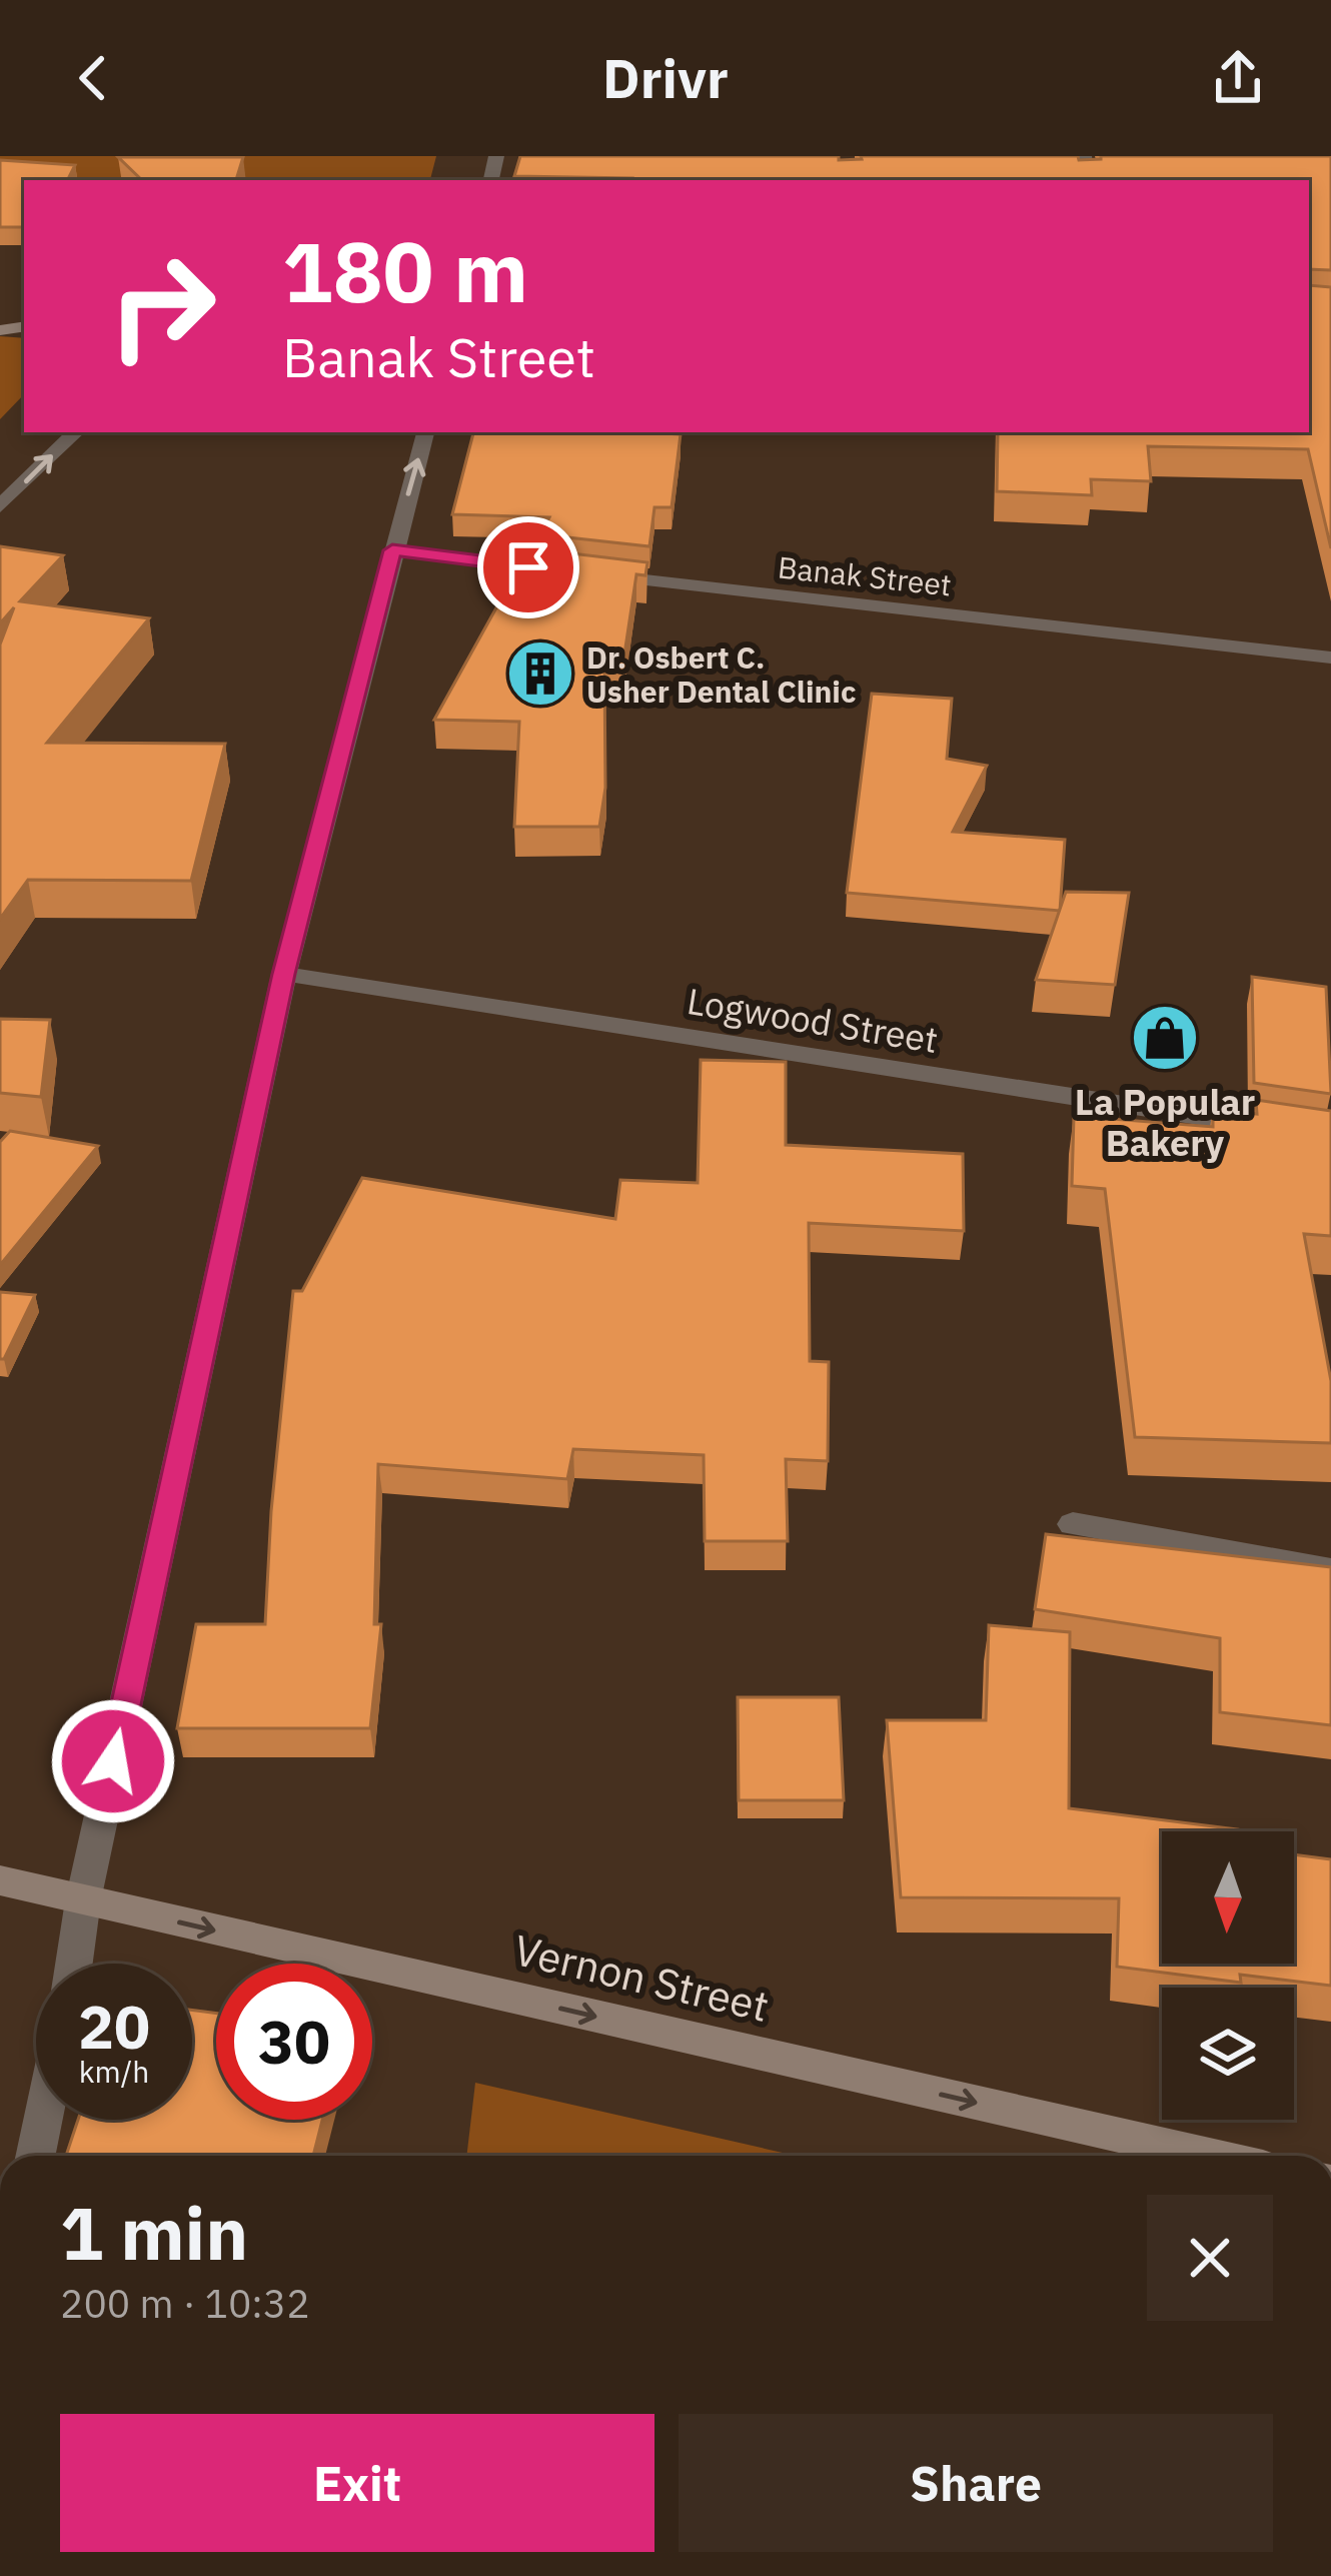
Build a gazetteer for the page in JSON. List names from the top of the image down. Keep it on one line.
{"streets":{"main road":["Vernon Street"],"street":["Banak Street","Logwood Street"]},"one_way":["Vernon Street"],"places":{"building":["Dr. Osbert C. Usher Dental Clinic"],"shop":["La Popular Bakery"]},"north":"bottom","page":{"header":"Drivr","turn":["180 m","Banak Street"],"speed":"20 km/h","limit":"30","heading":["1 min","200 m · 10:32"],"buttons":["Exit","Share"]}}
